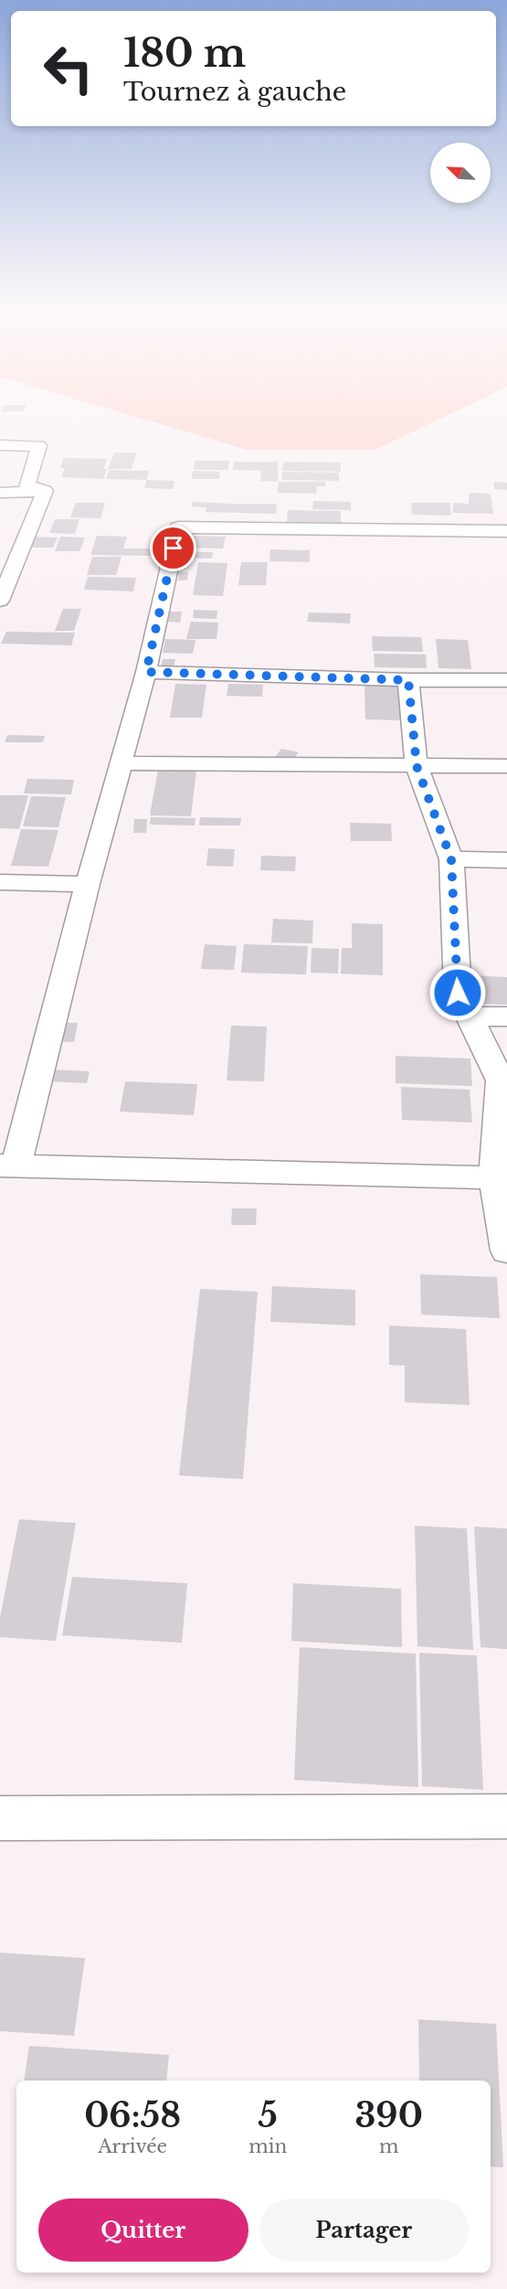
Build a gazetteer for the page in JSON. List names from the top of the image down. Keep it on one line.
{"north":"top left","page":{"turn":["180 m","Tournez à gauche"],"eta":["06:58","Arrivée","5","min","390","m"],"buttons":["Quitter","Partager"]}}
